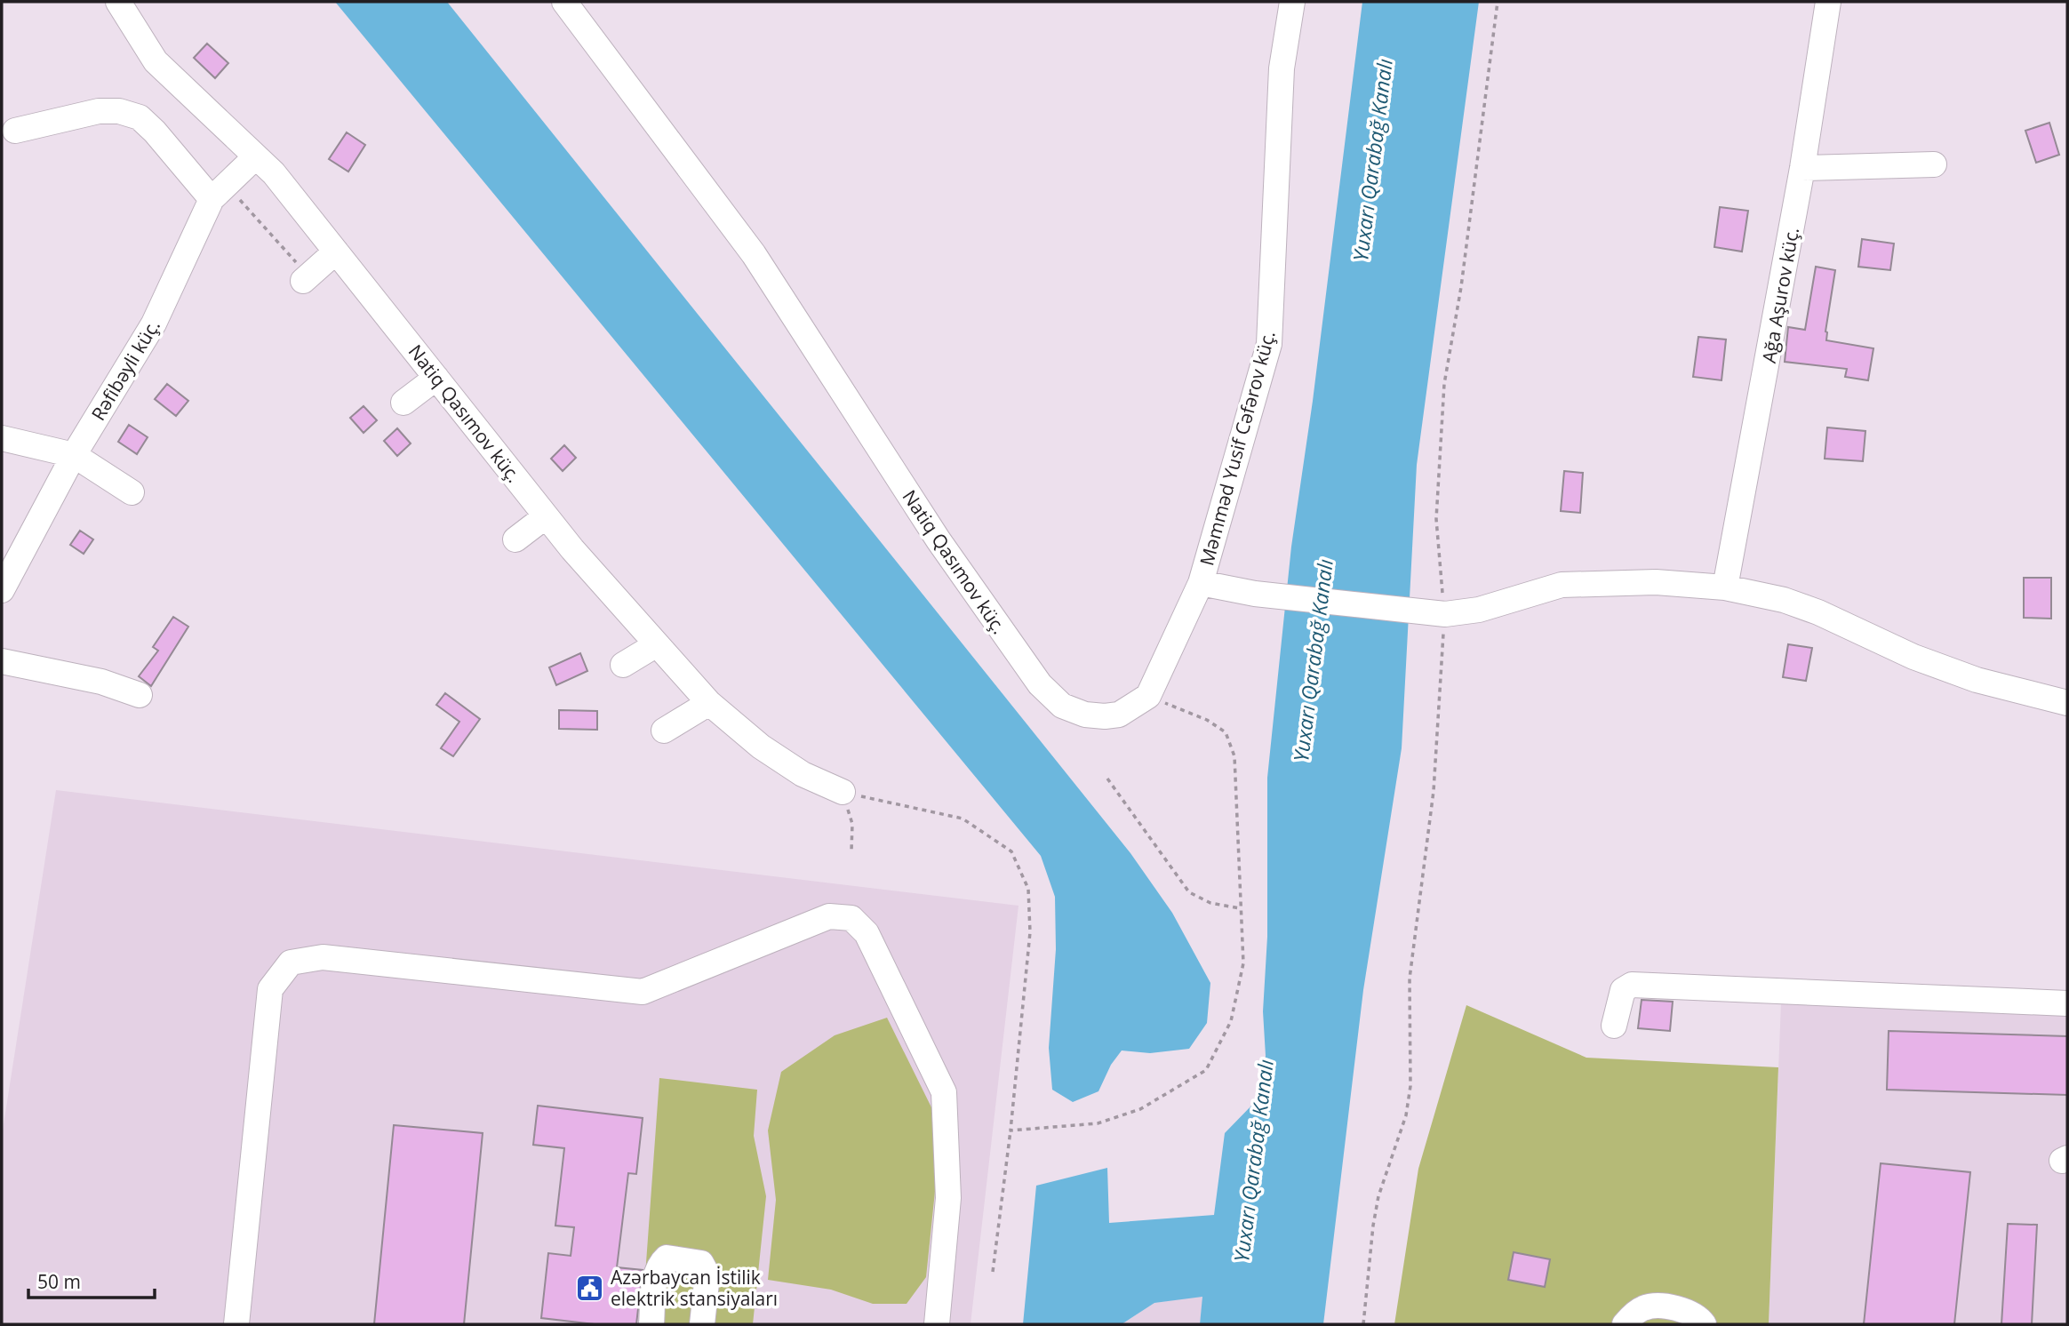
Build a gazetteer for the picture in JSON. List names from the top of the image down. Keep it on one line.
{"streets":{"street":["Ağa Aşurov küç.","Rəfibəyli küç.","Natiq Qasımov küç.","Məmməd Yusif Cəfərov küç."]},"crossings":[["Rəfibəyli küç.","Natiq Qasımov küç."],["Natiq Qasımov küç.","Məmməd Yusif Cəfərov küç."]],"water":["Yuxarı Qarabağ Kanalı"],"places":{"public building":["Azərbaycan İstilik elektrik stansiyaları"]},"scale_bar":"50 m"}
